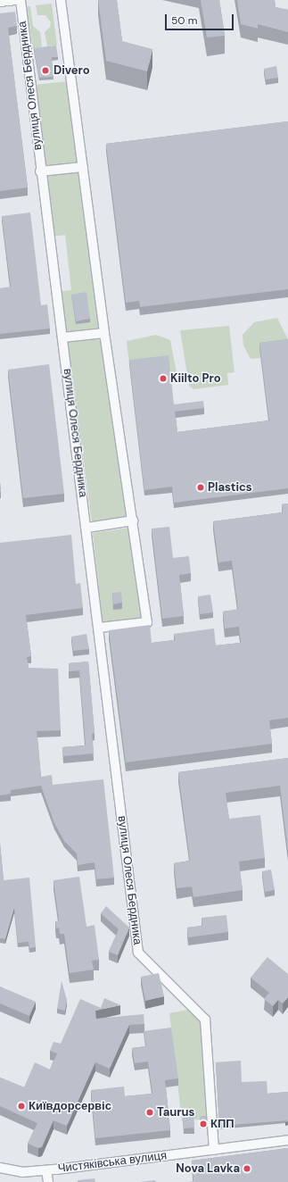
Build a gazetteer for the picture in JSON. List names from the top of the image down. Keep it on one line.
{"streets":{"street":["вулиця Олеся Бердника","Чистяківська вулиця"]},"crossings":[["вулиця Олеся Бердника","Чистяківська вулиця"]],"places":["Divero","Kiilto Pro","Plastics","Київдорсервіс","Taurus","КПП","Nova Lavka"],"scale_bar":"50 m"}
